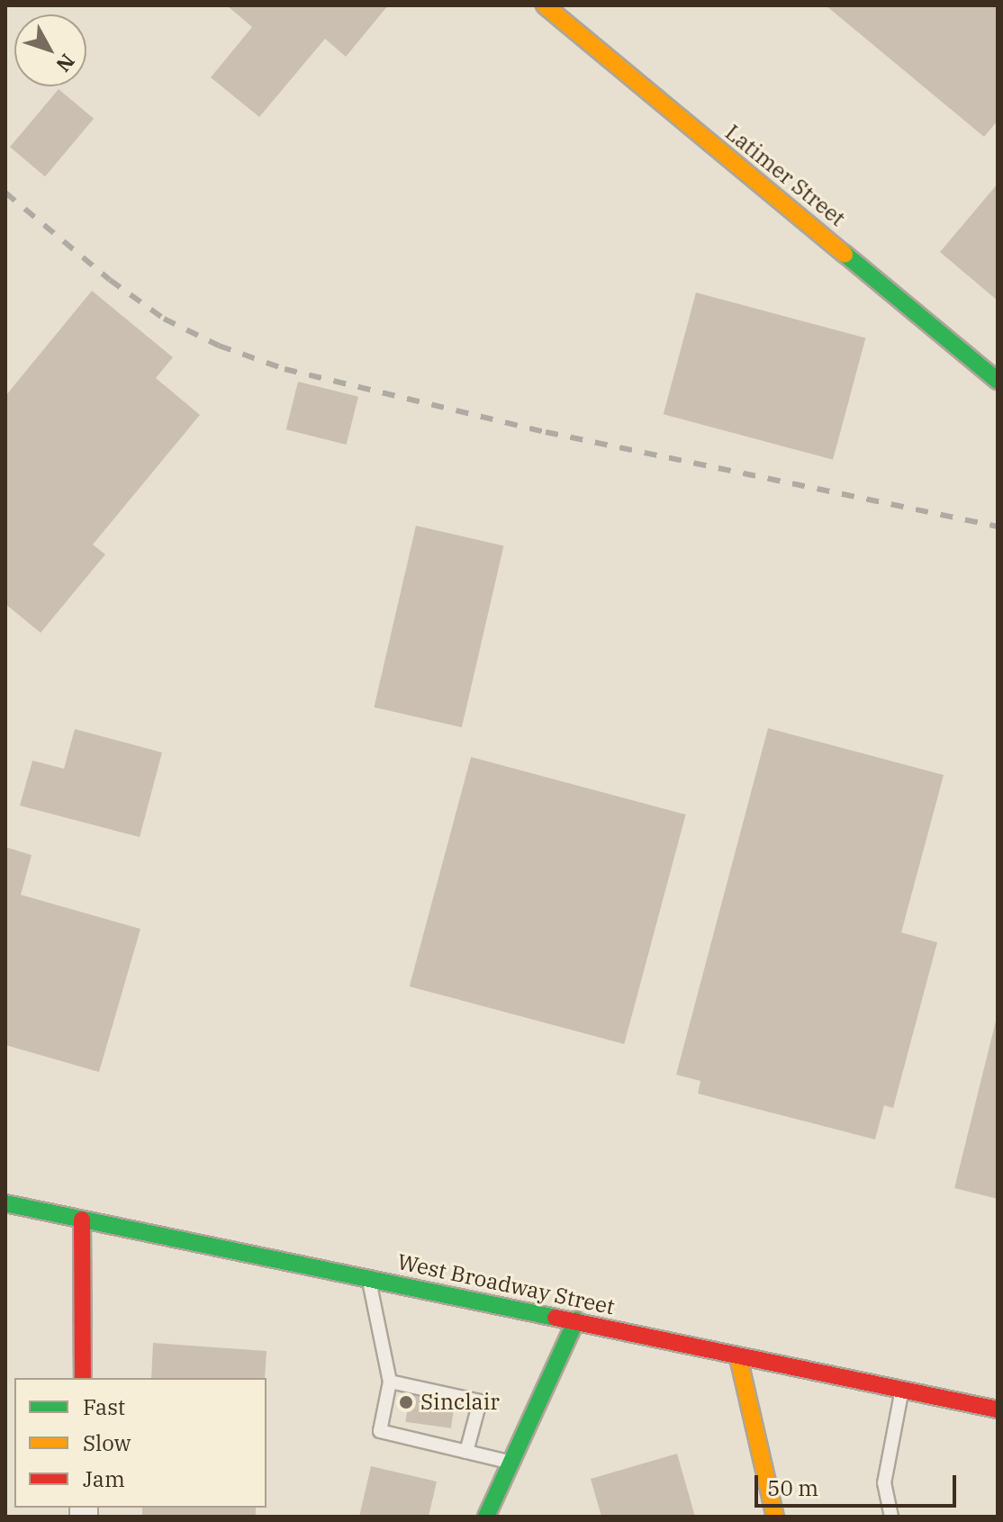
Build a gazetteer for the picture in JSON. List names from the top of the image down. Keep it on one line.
{"streets":{"street":["Latimer Street","West Broadway Street"]},"places":["Sinclair"],"legend":["Fast","Slow","Jam"],"scale_bar":"50 m","north":"bottom right"}
